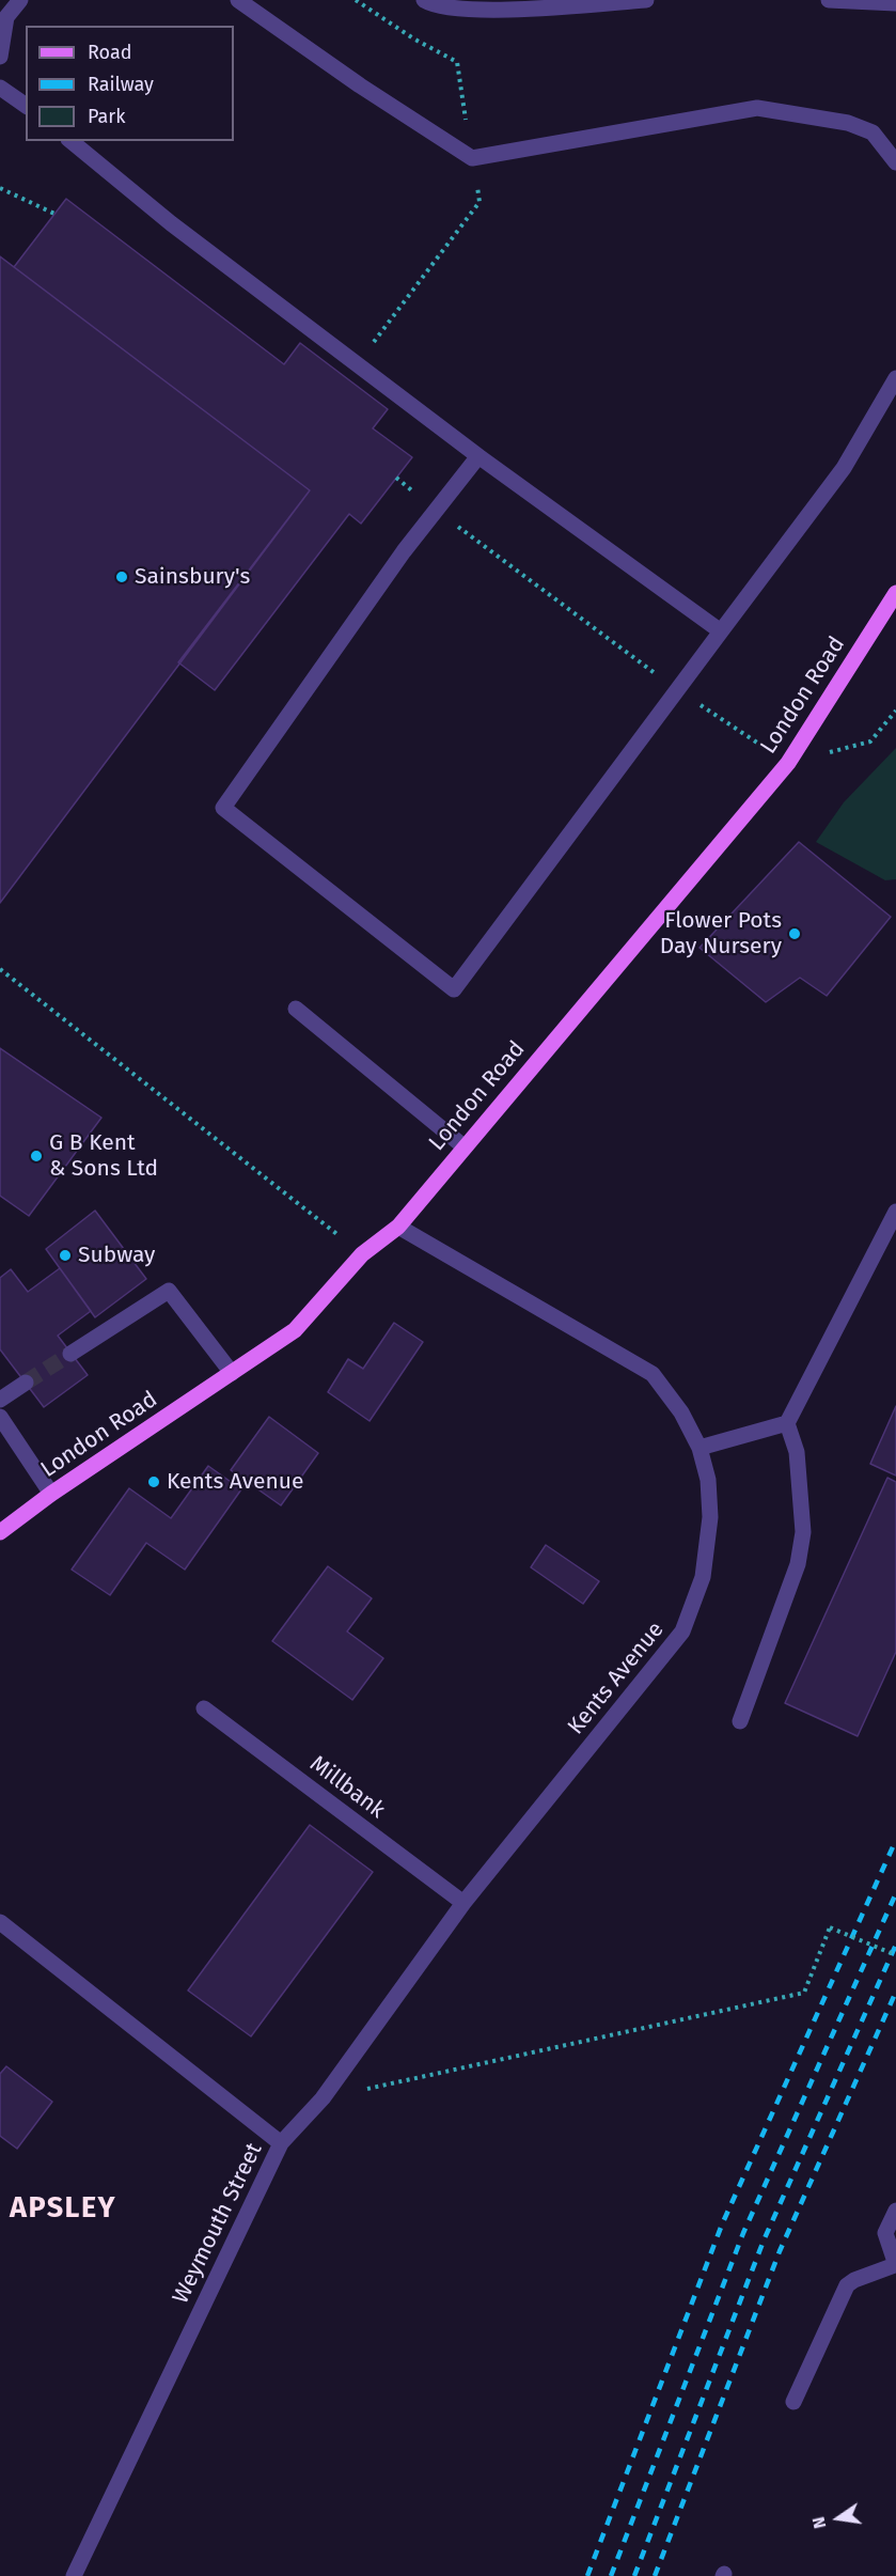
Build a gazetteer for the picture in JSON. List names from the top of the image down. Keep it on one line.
{"streets":{"main road":["London Road"],"street":["Kents Avenue","Millbank","Weymouth Street"]},"crossings":[["London Road","Kents Avenue"],["Kents Avenue","Millbank"],["Kents Avenue","Weymouth Street"]],"districts":["APSLEY"],"places":["Sainsbury's","Flower Pots Day Nursery","G B Kent & Sons Ltd","Subway","Kents Avenue"],"legend":["Road","Railway","Park"],"north":"left"}
